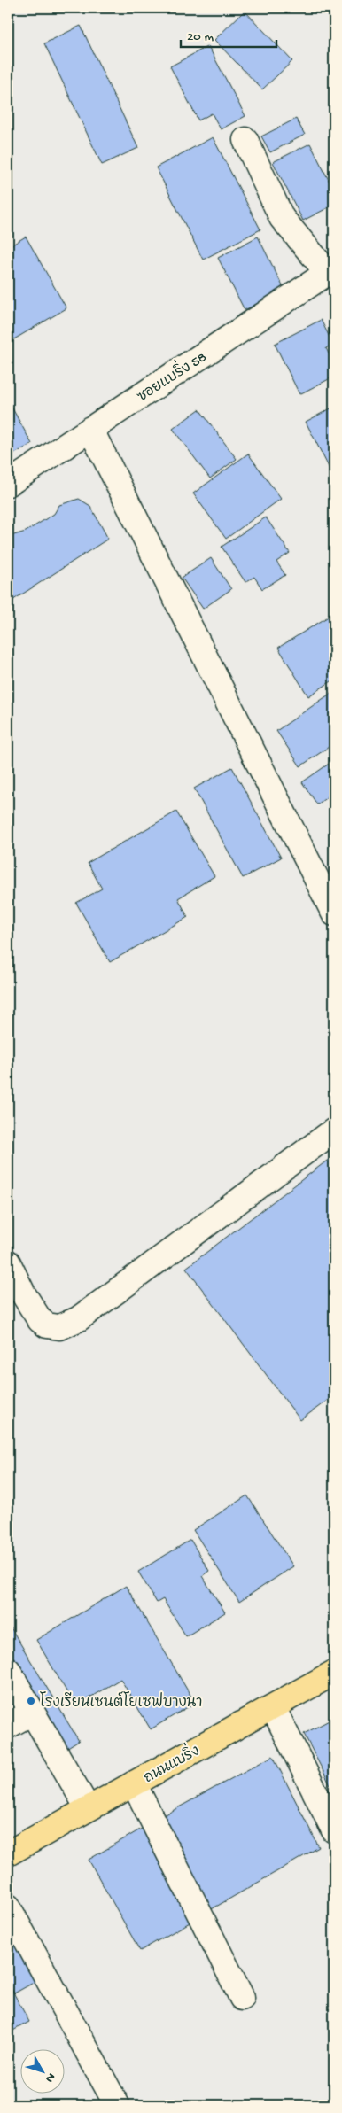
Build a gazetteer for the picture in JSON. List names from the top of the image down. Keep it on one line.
{"streets":{"main road":["ถนนแบริ่ง"],"street":["ซอยแบริ่ง 58"]},"places":["โรงเรียนเซนต์โยเซฟบางนา"],"scale_bar":"20 m","north":"bottom right"}
